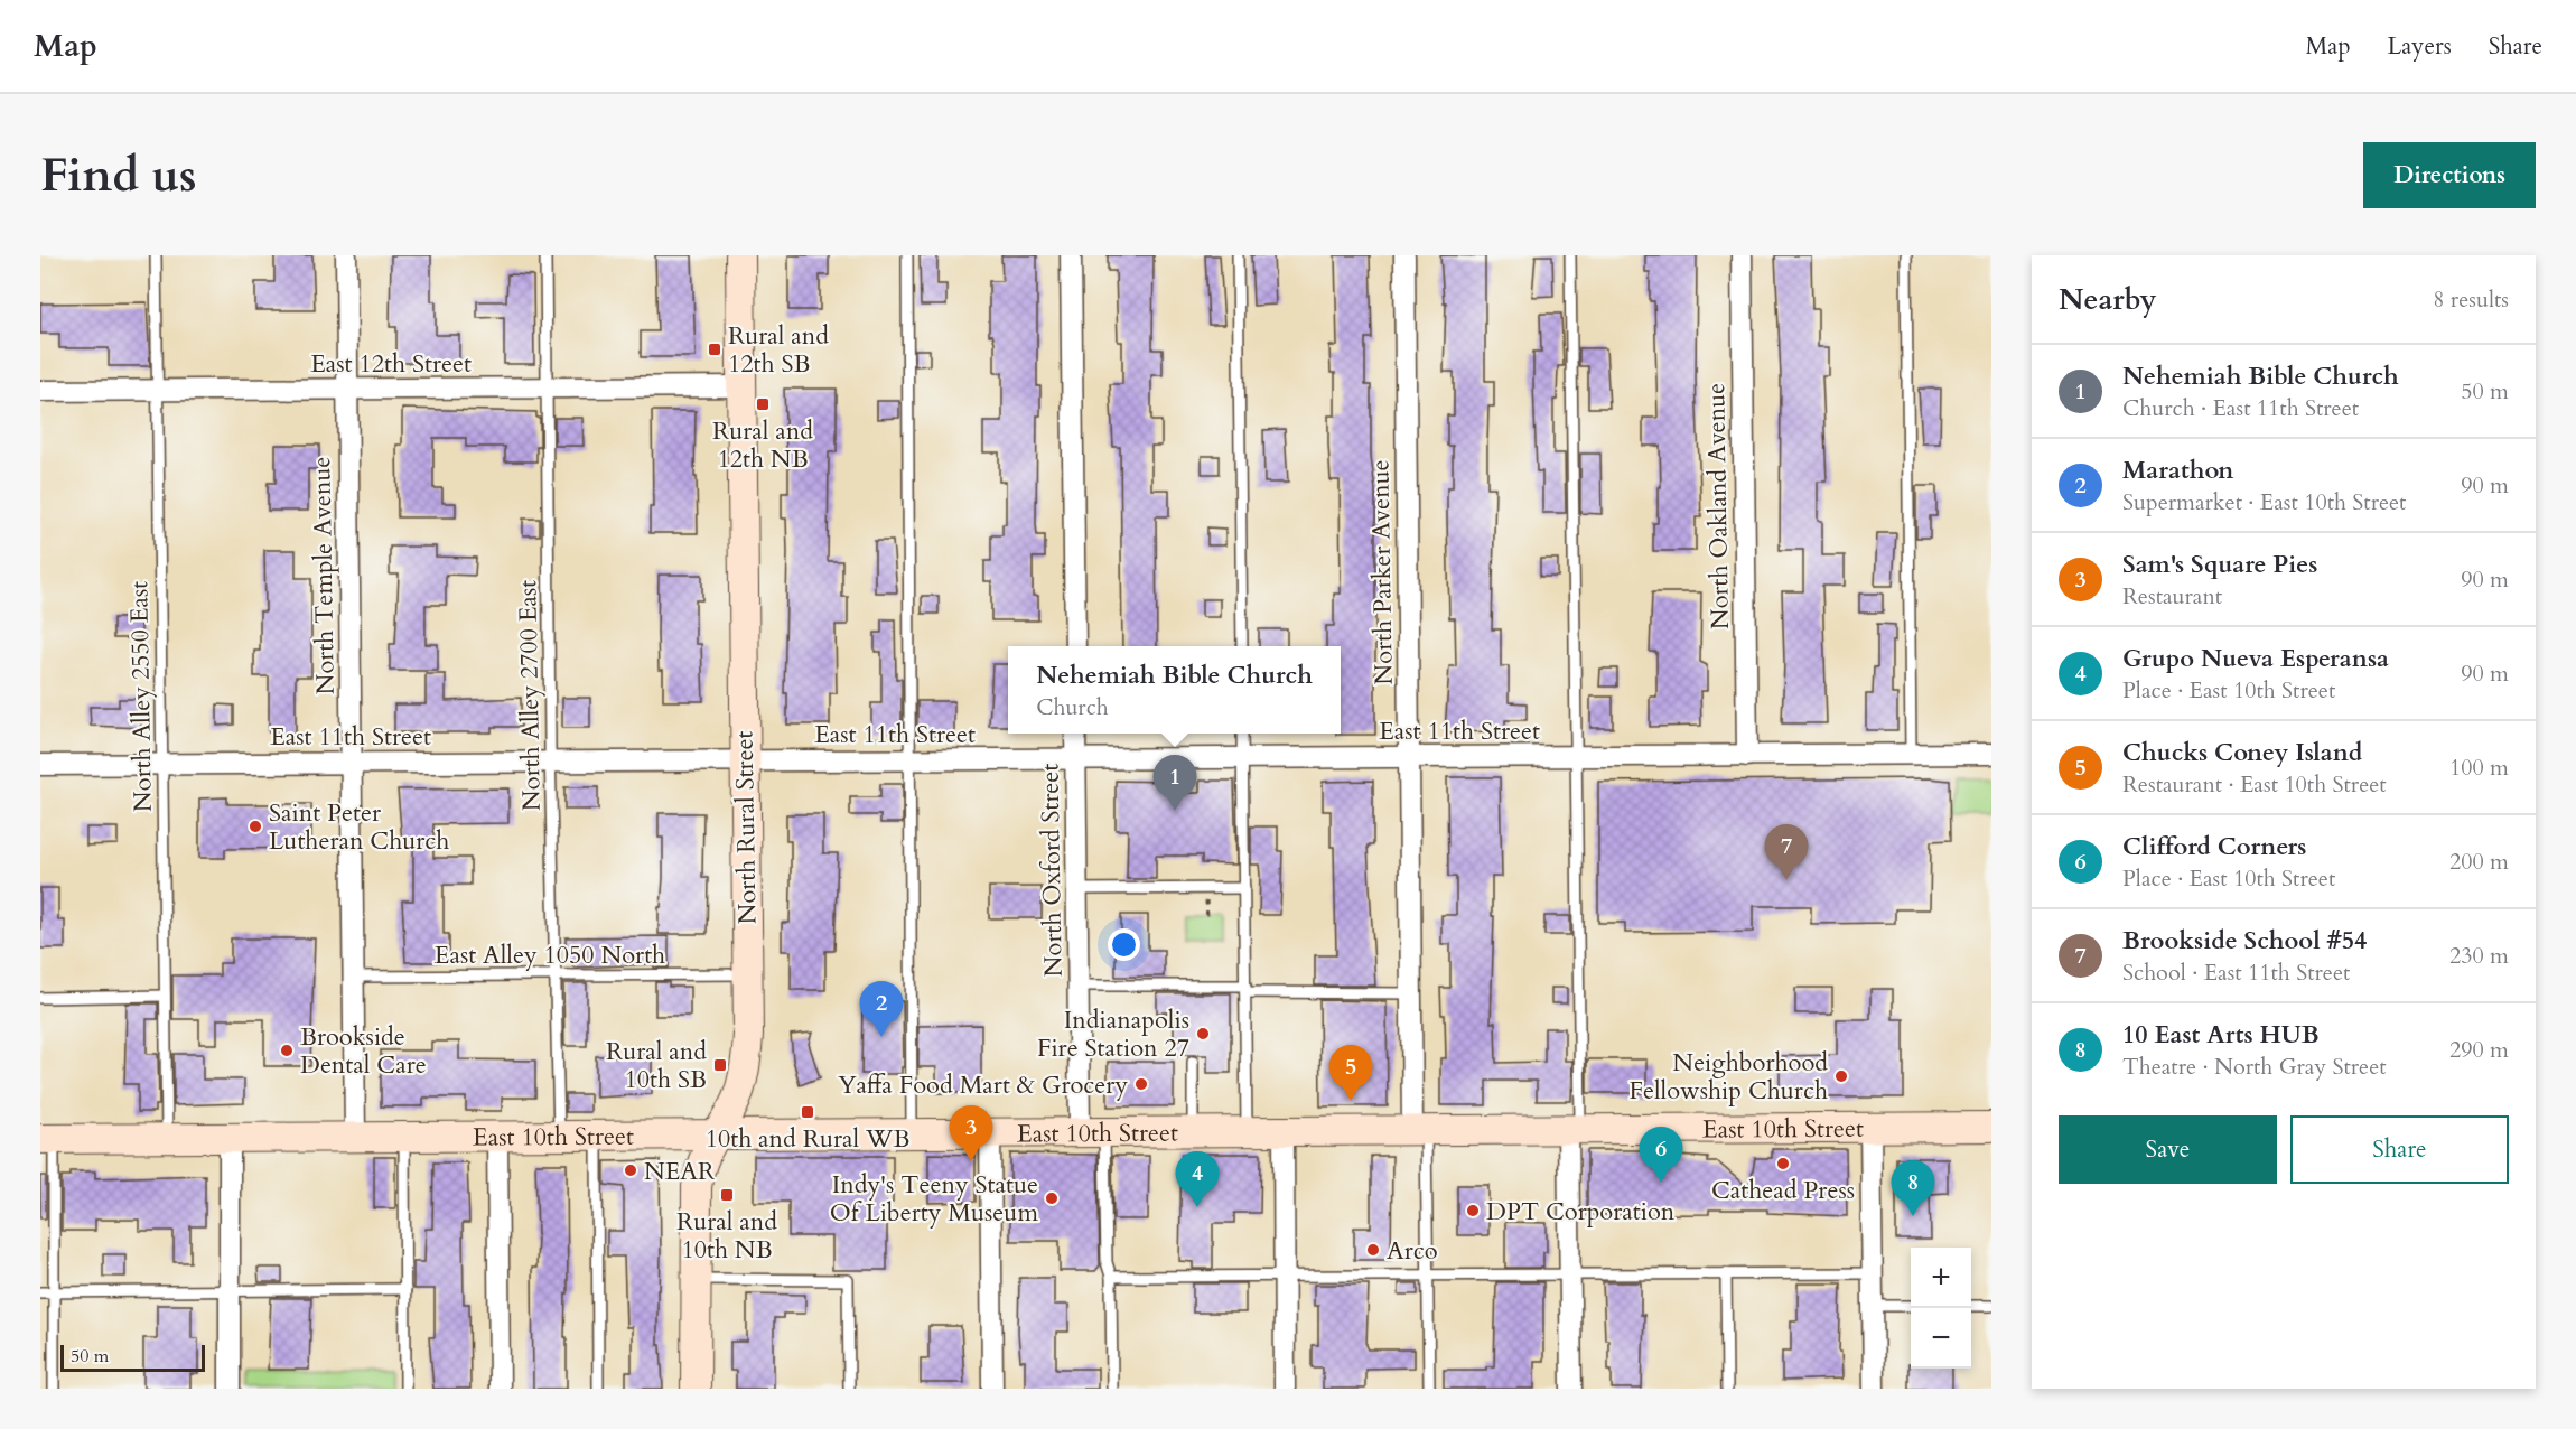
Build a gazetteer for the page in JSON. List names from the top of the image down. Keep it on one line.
{"streets":{"main road":["North Rural Street","East 10th Street"],"street":["East 12th Street","North Oakland Avenue","North Parker Avenue","North Temple Avenue","East 11th Street","North Oxford Street"],"lane":["North Alley 2700 East","North Alley 2550 East","East Alley 1050 North"]},"crossings":[["East 12th Street","North Temple Avenue"],["East 12th Street","North Alley 2700 East"],["East 12th Street","North Alley 2550 East"],["East 12th Street","North Rural Street"],["North Oakland Avenue","East 11th Street"],["North Parker Avenue","East 11th Street"],["North Parker Avenue","East 10th Street"],["North Temple Avenue","East 11th Street"],["North Temple Avenue","East Alley 1050 North"],["North Temple Avenue","East 10th Street"],["North Alley 2700 East","East 11th Street"],["North Alley 2700 East","East Alley 1050 North"],["North Alley 2700 East","East 10th Street"],["North Alley 2550 East","East 11th Street"],["North Alley 2550 East","East 10th Street"],["East 11th Street","North Rural Street"],["East 11th Street","North Oxford Street"],["North Rural Street","East Alley 1050 North"],["North Rural Street","East 10th Street"],["North Oxford Street","East 10th Street"]],"places":{"transit":["Rural and 12th SB","Rural and 12th NB","Rural and 10th SB","10th and Rural WB","Rural and 10th NB"],"other":["Saint Peter Lutheran Church","Indianapolis Fire Station 27","Brookside Dental Care","Neighborhood Fellowship Church","Yaffa Food Mart & Grocery","Cathead Press","NEAR","Indy's Teeny Statue Of Liberty Museum","DPT Corporation","Arco"]},"scale_bar":"50 m","page":{"header":"Map","nav":["Map","Layers","Share"],"buttons":["Directions",["Save","Share"]],"title":"Find us","heading":["Nearby","8 results"],"list":[{"mark":"1","name":"Nehemiah Bible Church","note":"Church · East 11th Street","value":"50 m"},{"mark":"2","name":"Marathon","note":"Supermarket · East 10th Street","value":"90 m"},{"mark":"3","name":"Sam's Square Pies","note":"Restaurant","value":"90 m"},{"mark":"4","name":"Grupo Nueva Esperansa","note":"Place · East 10th Street","value":"90 m"},{"mark":"5","name":"Chucks Coney Island","note":"Restaurant · East 10th Street","value":"100 m"},{"mark":"6","name":"Clifford Corners","note":"Place · East 10th Street","value":"200 m"},{"mark":"7","name":"Brookside School #54","note":"School · East 11th Street","value":"230 m"},{"mark":"8","name":"10 East Arts HUB","note":"Theatre · North Gray Street","value":"290 m"}],"popup":["Nehemiah Bible Church","Church"],"pins":["1","7","2","5","3","6","4","8"],"map_buttons":["+","−"],"scale":"50 m"}}
